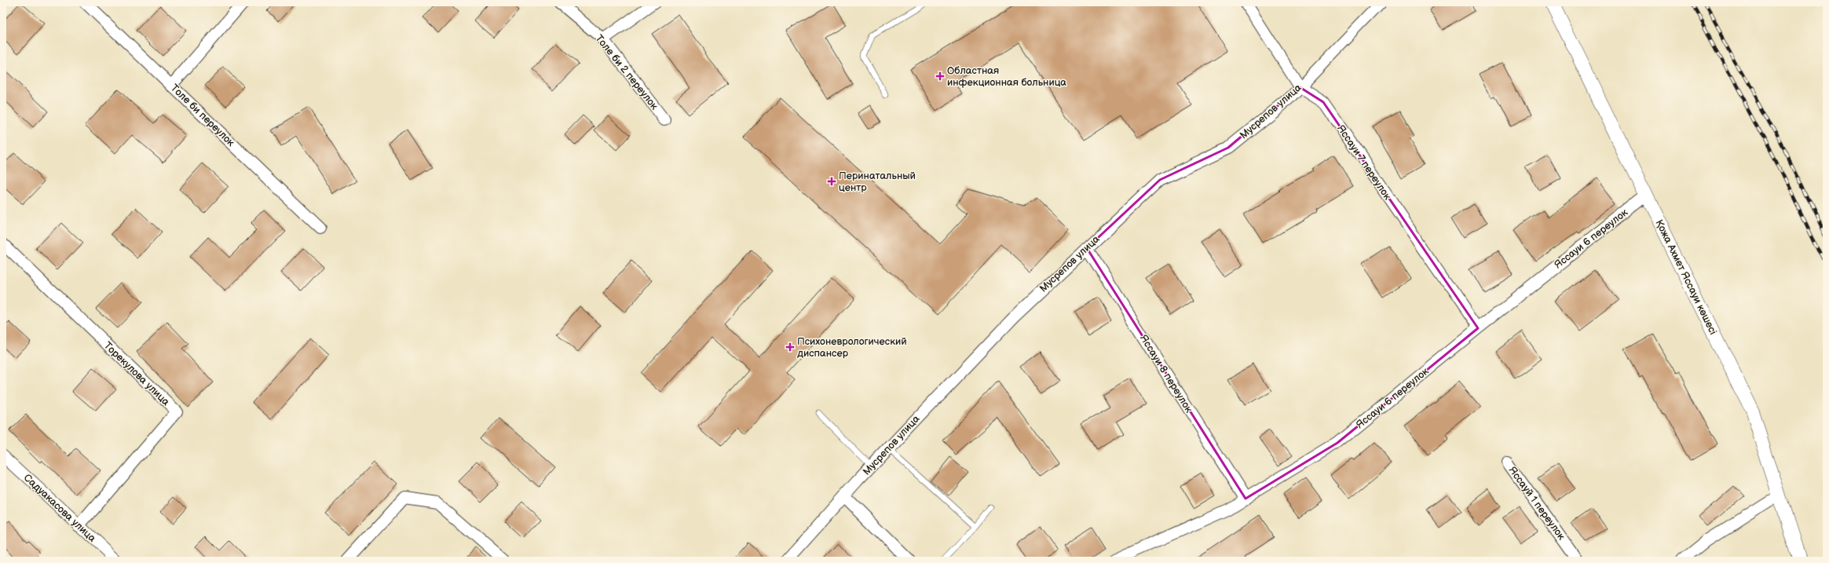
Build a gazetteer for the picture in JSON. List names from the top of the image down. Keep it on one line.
{"streets":{"street":["Толе би 2 переулок","Мусрепов улица","Толе би переулок","Яссауи 7 переулок","Яссауи 6 переулок","Қожа Ахмет Яссауи көшесі","Торекулова улица","Яссауи 8 переулок","Яссауй 1 переулок","Садуакасова улица"]},"crossings":[["Мусрепов улица","Яссауи 7 переулок"],["Мусрепов улица","Яссауи 8 переулок"],["Яссауи 7 переулок","Яссауи 6 переулок"],["Яссауи 6 переулок","Қожа Ахмет Яссауи көшесі"],["Яссауи 6 переулок","Яссауи 8 переулок"],["Торекулова улица","Садуакасова улица"]],"places":{"health":["Областная инфекционная больница","Перинатальный центр","Психоневрологический диспансер"]}}
